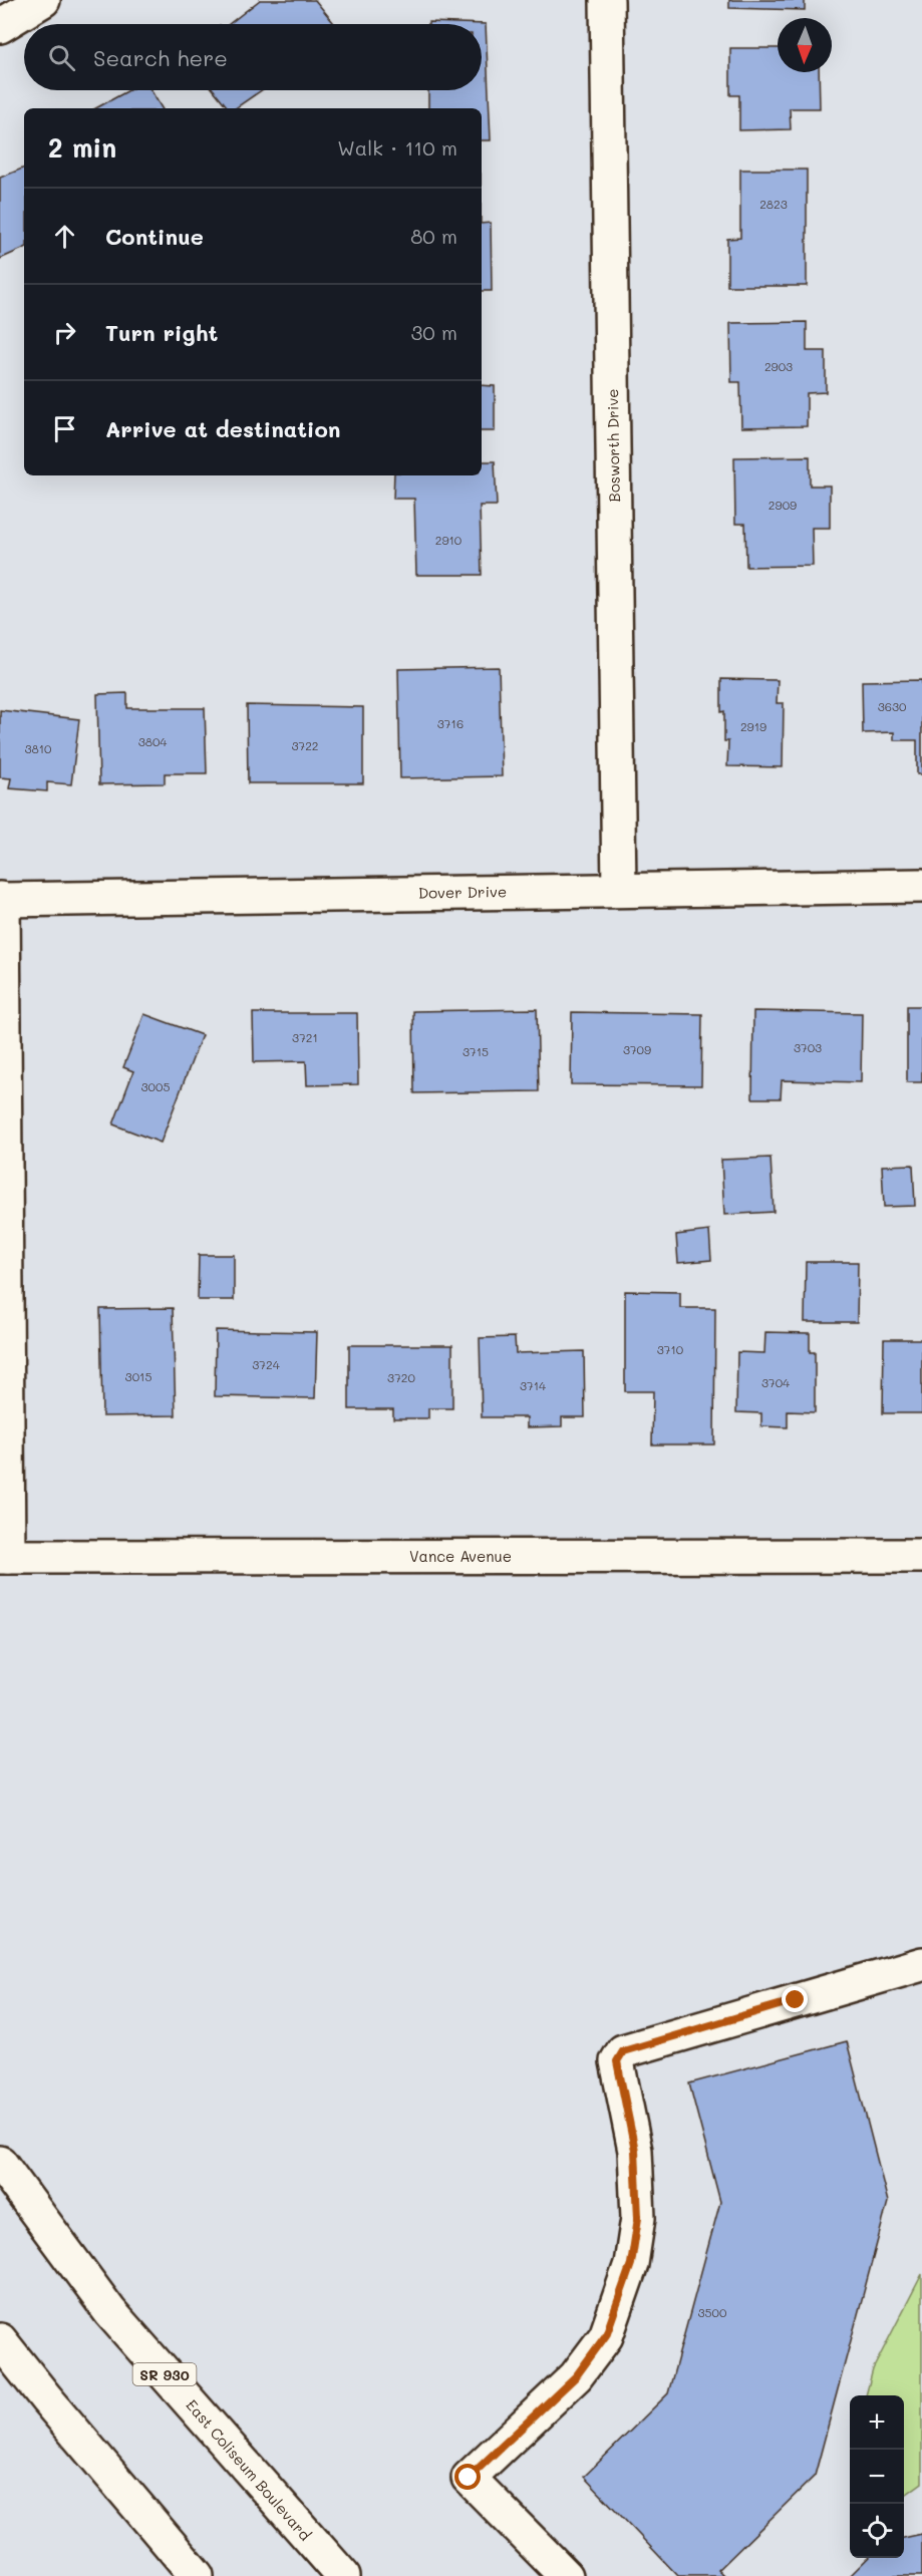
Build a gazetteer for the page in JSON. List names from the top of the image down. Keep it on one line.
{"streets":{"main road":["Bosworth Drive","Dover Drive","Vance Avenue","SR 930","East Coliseum Boulevard"]},"crossings":[["Bosworth Drive","Dover Drive"]],"house_numbers":["2823","2903","2909","2910","3630","3716","2919","3804","3722","3810","3721","3703","3709","3715","3005","3710","3724","3015","3720","3704","3714","3500"],"north":"bottom","page":{"search":"Search here","heading":["2 min","Walk · 110 m"],"list":[["Continue","80 m"],["Turn right","30 m"],"Arrive at destination"],"map_buttons":["+","−"]}}
